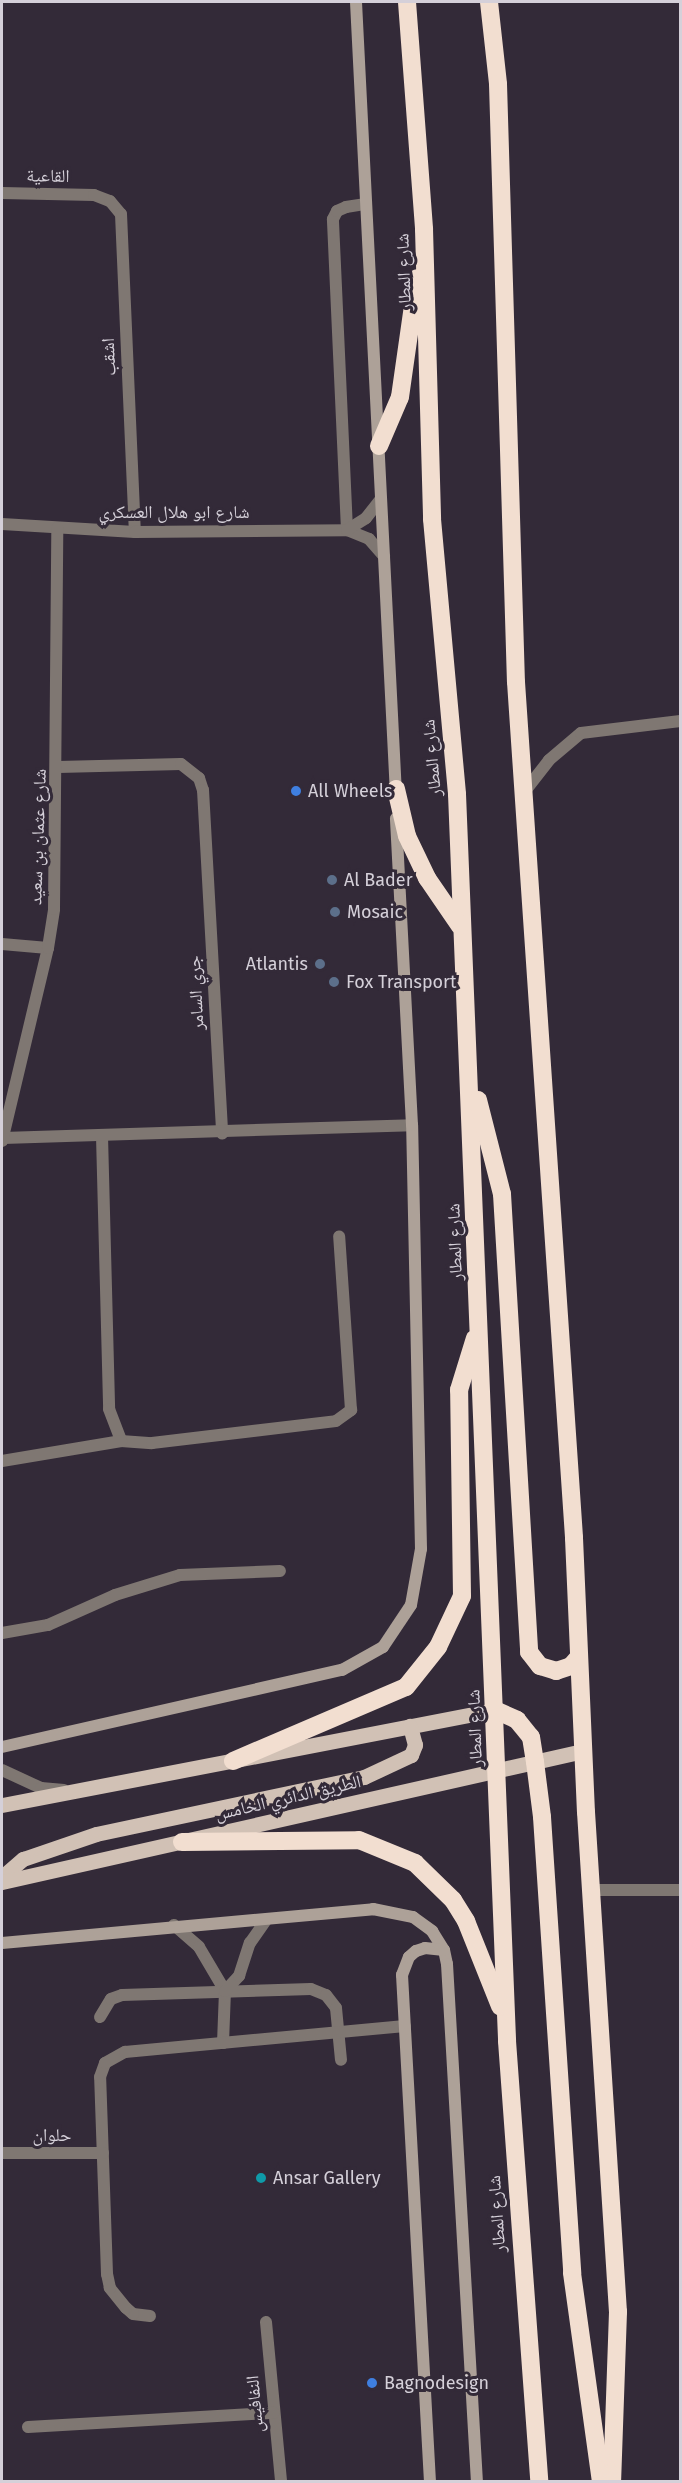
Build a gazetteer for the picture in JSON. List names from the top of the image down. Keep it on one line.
{"streets":{"highway":["شارع المطار"],"main road":["الطريق الدائري الخامس"],"street":["القاعية","اشقب","شارع ابو هلال العسكري","شارع عثمان بن سعيد","جري السامر","حلوان","النفافيس"]},"crossings":[["القاعية","اشقب"],["شارع المطار","شارع ابو هلال العسكري"],["شارع المطار","الطريق الدائري الخامس"],["اشقب","شارع ابو هلال العسكري"],["شارع ابو هلال العسكري","شارع عثمان بن سعيد"],["شارع عثمان بن سعيد","جري السامر"]],"places":["All Wheels","Al Bader","Mosaic","Atlantis","Fox Transport","Ansar Gallery","Bagnodesign"]}
